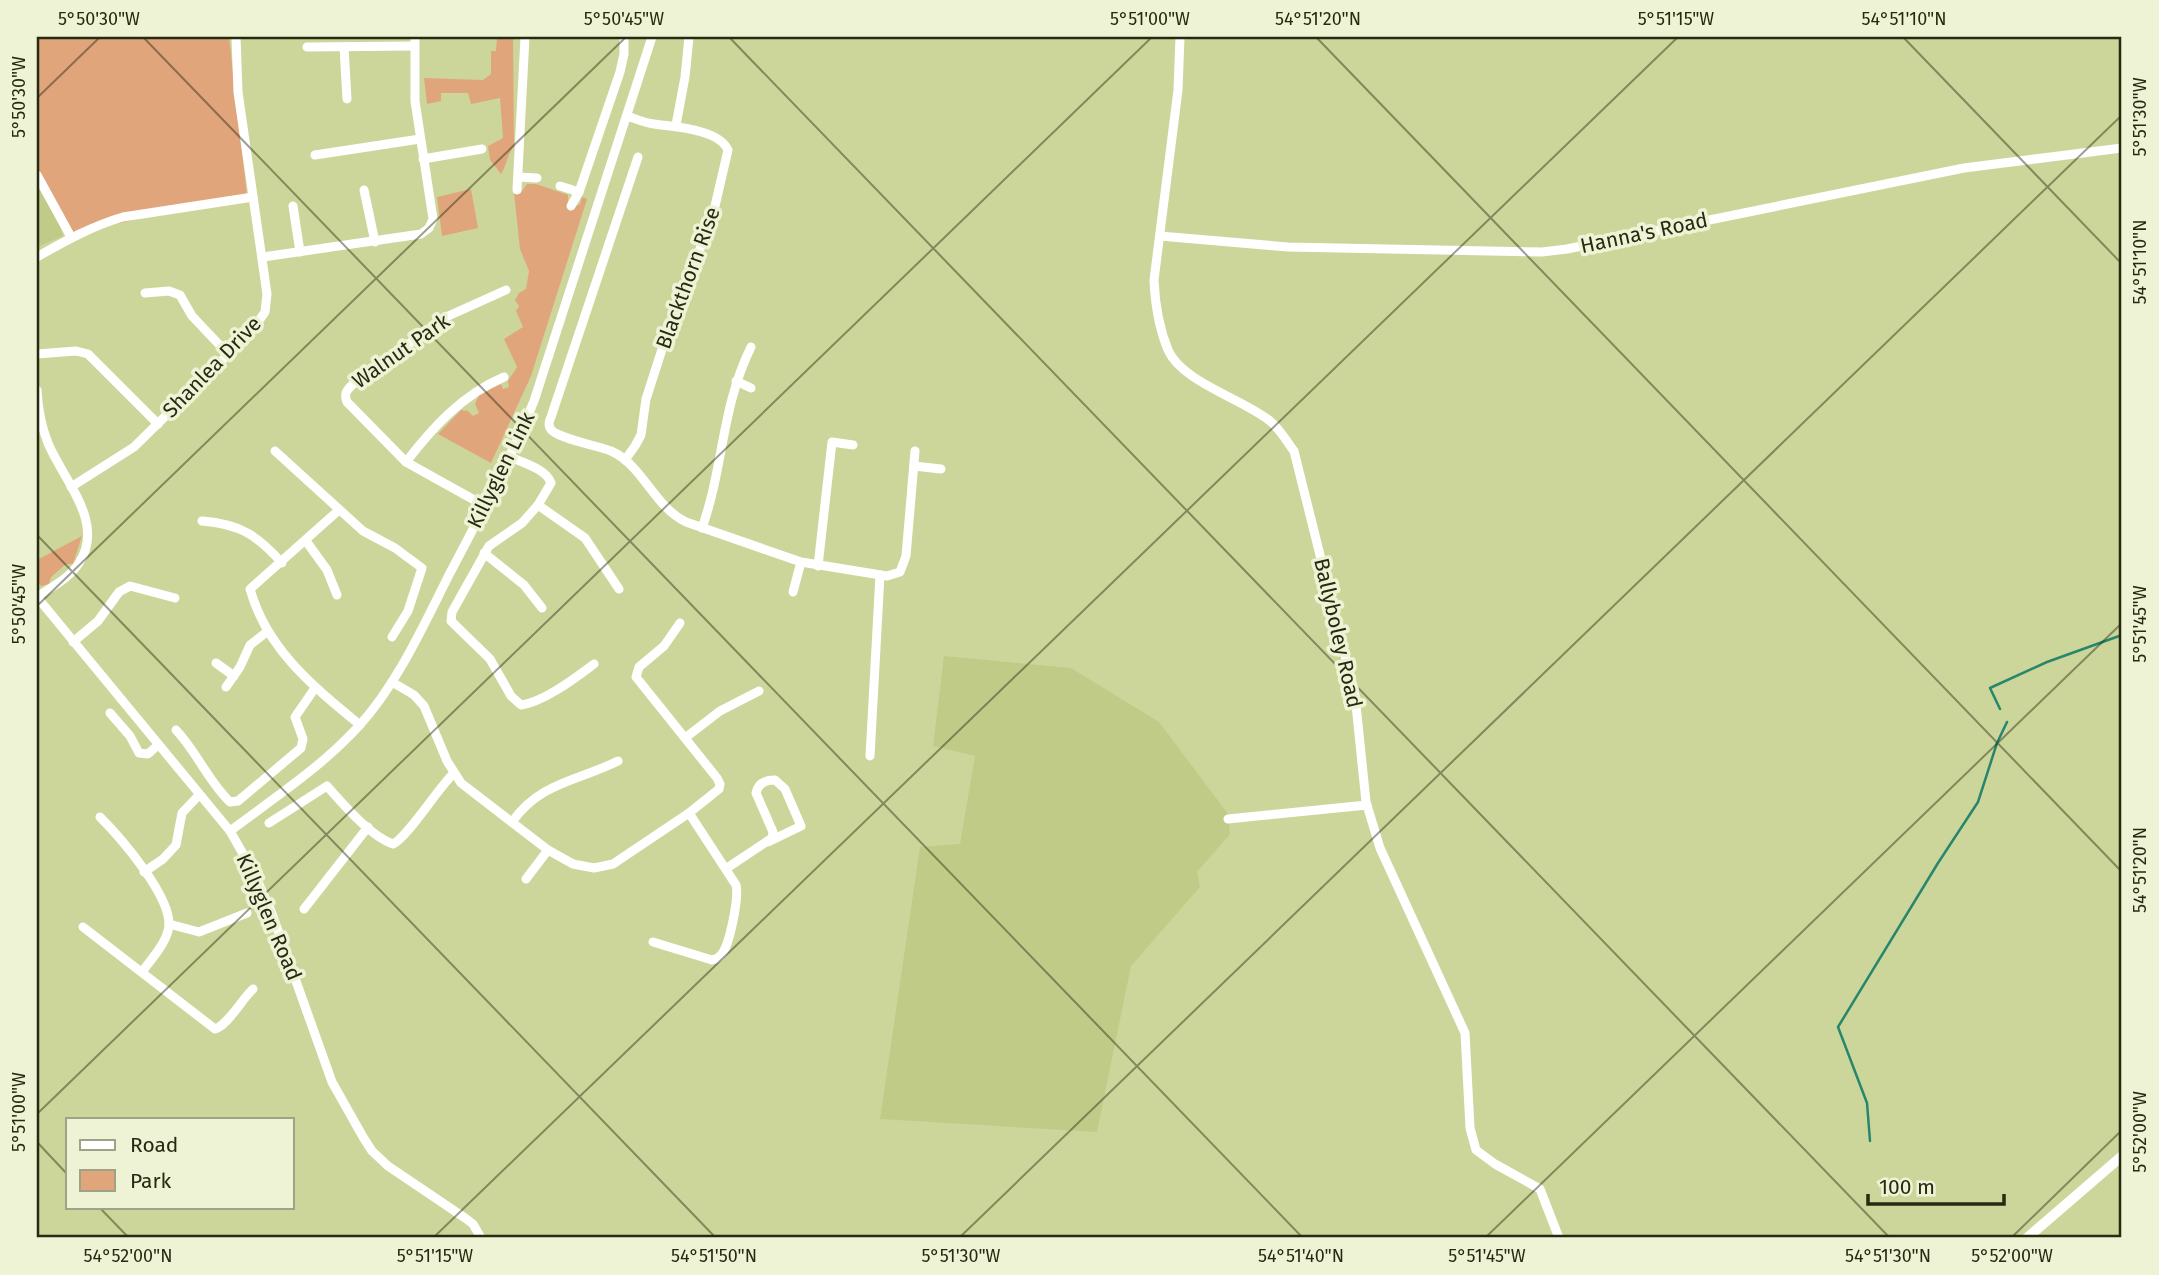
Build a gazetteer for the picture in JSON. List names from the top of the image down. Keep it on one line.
{"streets":{"street":["Hanna's Road","Blackthorn Rise","Walnut Park","Shanlea Drive","Killyglen Link","Ballyboley Road","Killyglen Road"]},"crossings":[["Hanna's Road","Ballyboley Road"],["Blackthorn Rise","Killyglen Link"],["Walnut Park","Killyglen Link"],["Killyglen Link","Killyglen Road"]],"legend":["Road","Park"],"scale_bar":"100 m","coordinates":["5°50'30\"W","5°50'45\"W","5°51'00\"W","54°51'20\"N","5°51'15\"W","54°51'10\"N","5°51'30\"W","5°51'45\"W","5°52'00\"W","54°52'00\"N","54°51'50\"N","54°51'40\"N","54°51'30\"N"]}
